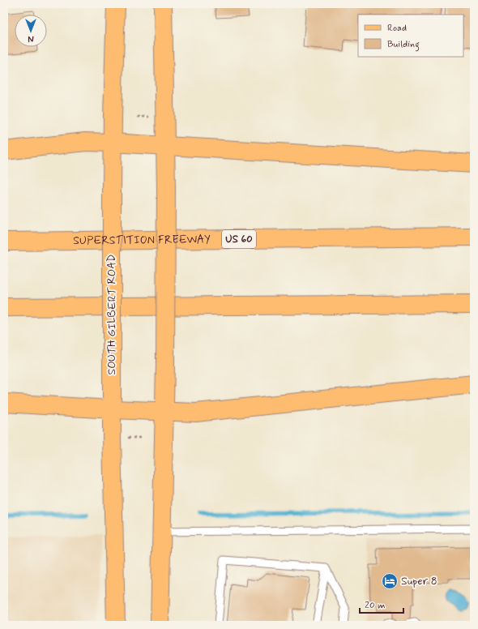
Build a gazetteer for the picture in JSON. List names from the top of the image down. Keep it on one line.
{"streets":{"main road":["US 60","SUPERSTITION FREEWAY","SOUTH GILBERT ROAD"]},"places":{"hotel":["Super 8"]},"legend":["Road","Building"],"scale_bar":"20 m","north":"bottom"}
